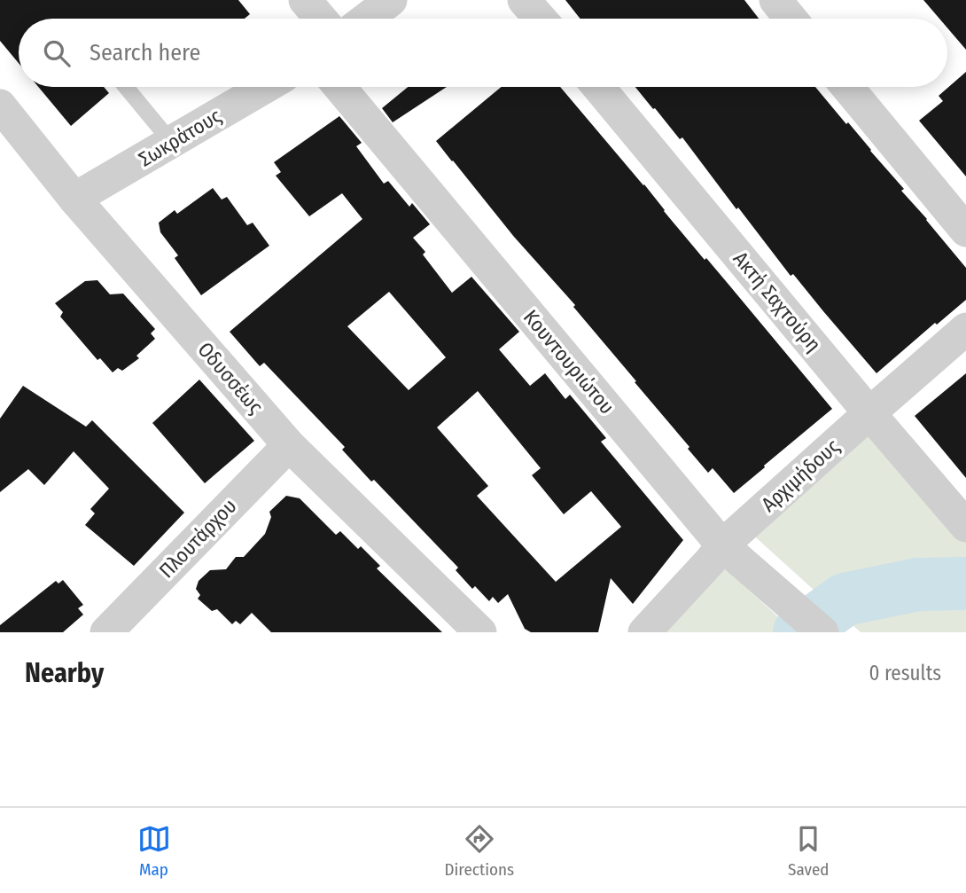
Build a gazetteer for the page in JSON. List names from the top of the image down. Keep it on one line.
{"streets":{"street":["Σωκράτους","Ακτή Σαχτούρη","Κουντουριώτου","Οδυσσέως","Αρχιμήδους","Πλουτάρχου"]},"crossings":[["Σωκράτους","Οδυσσέως"],["Ακτή Σαχτούρη","Αρχιμήδους"],["Κουντουριώτου","Αρχιμήδους"],["Οδυσσέως","Πλουτάρχου"]],"page":{"search":"Search here","heading":["Nearby","0 results"],"nav":["Map","Directions","Saved"]}}
